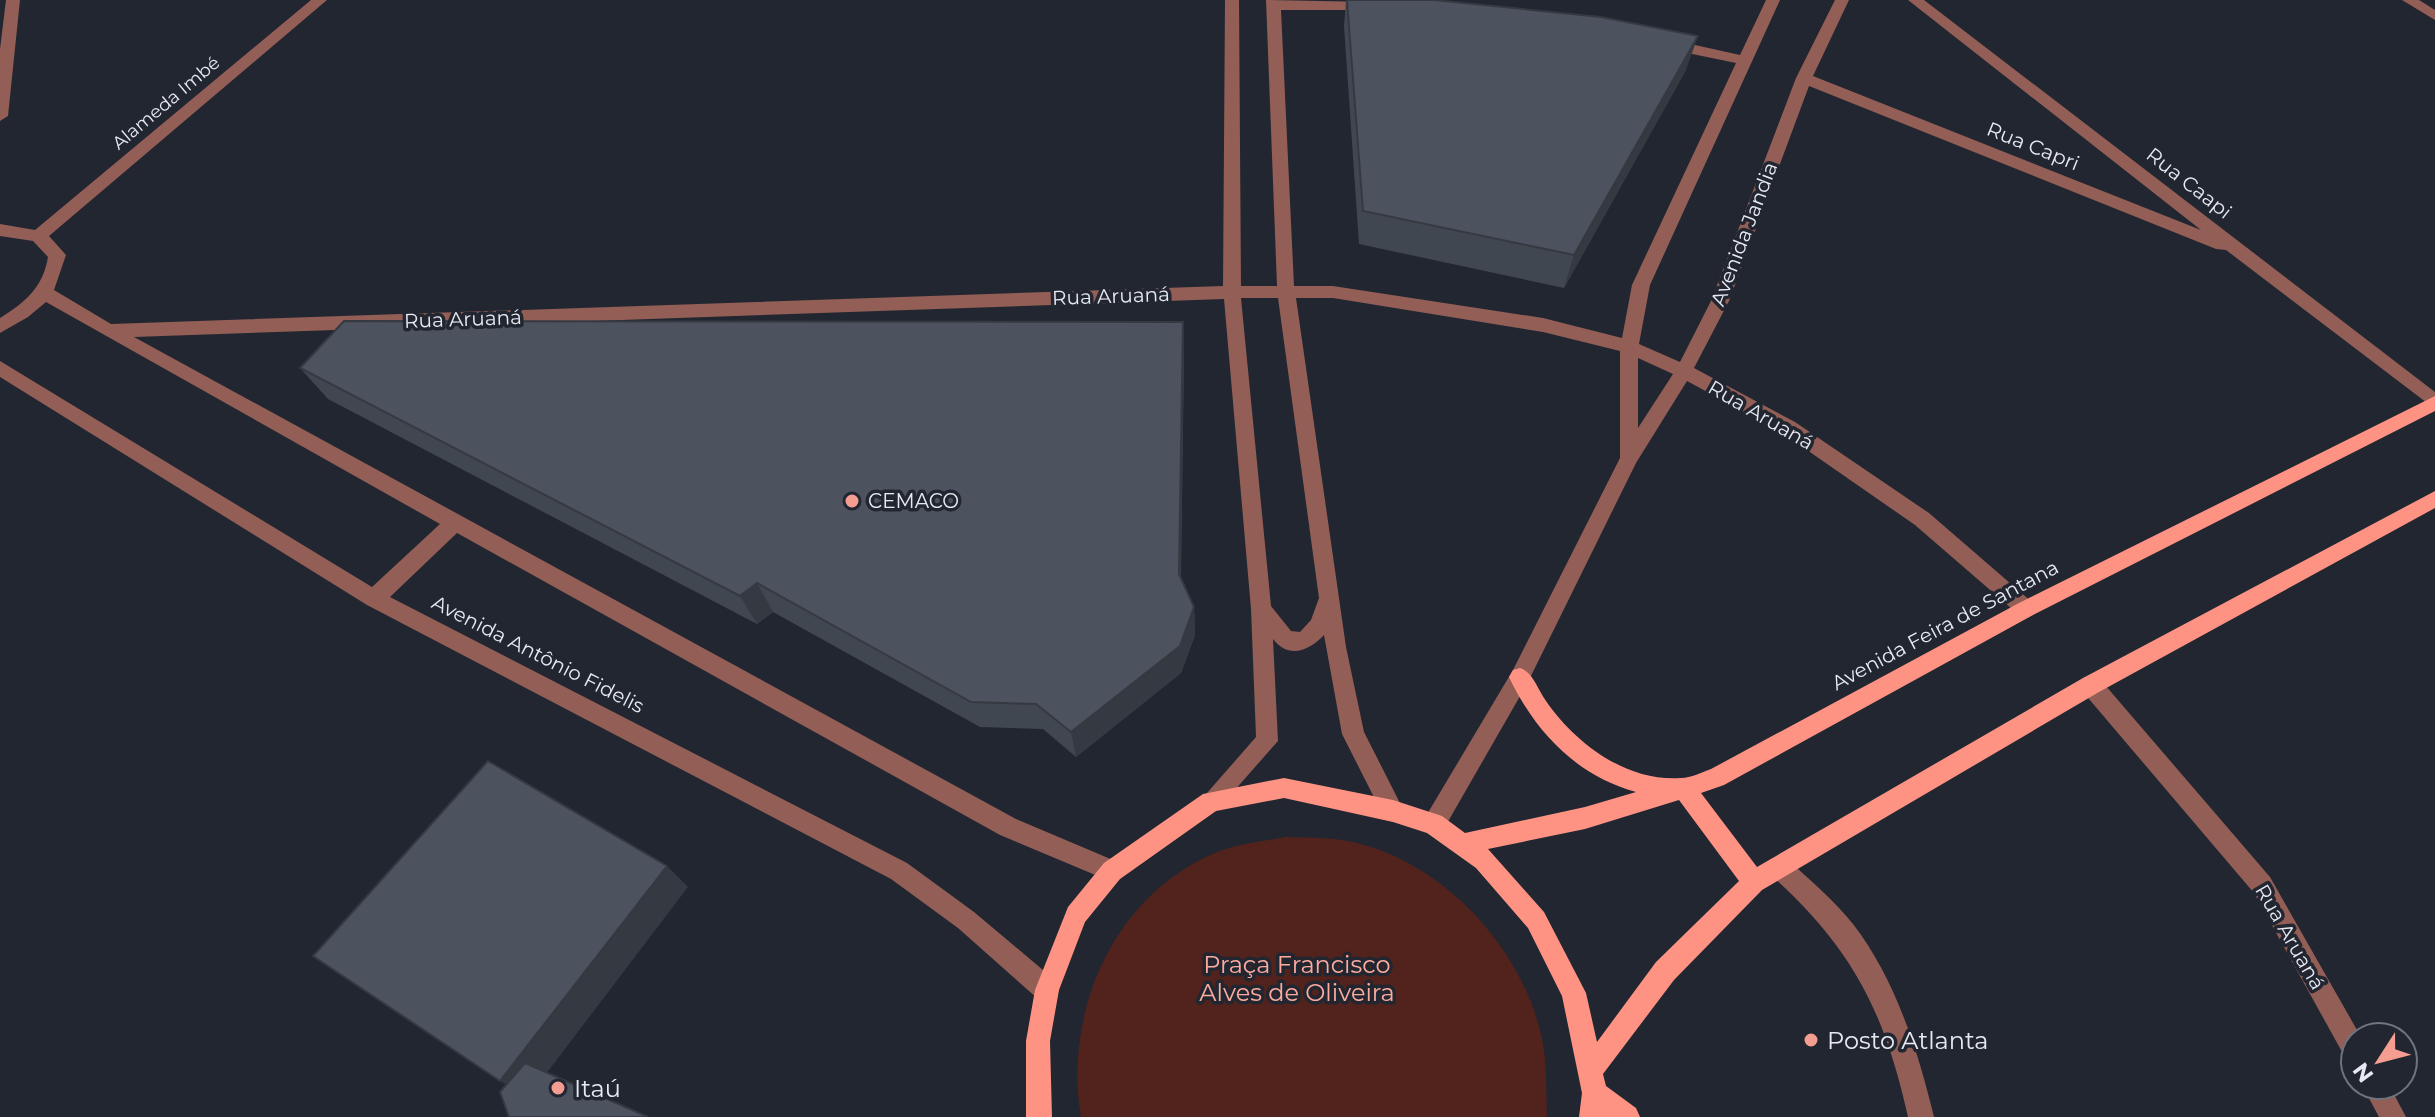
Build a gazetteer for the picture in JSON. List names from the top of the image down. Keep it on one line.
{"streets":{"main road":["Avenida Feira de Santana"],"street":["Alameda Imbé","Rua Capri","Rua Caapi","Avenida Jandia","Rua Aruaná","Avenida Antônio Fidelis"]},"crossings":[["Rua Capri","Rua Caapi"],["Rua Capri","Avenida Jandia"],["Rua Caapi","Avenida Feira de Santana"],["Avenida Jandia","Rua Aruaná"],["Rua Aruaná","Avenida Feira de Santana"]],"parks":["Praça Francisco Alves de Oliveira"],"places":["CEMACO","Posto Atlanta","Itaú"],"north":"bottom left"}
